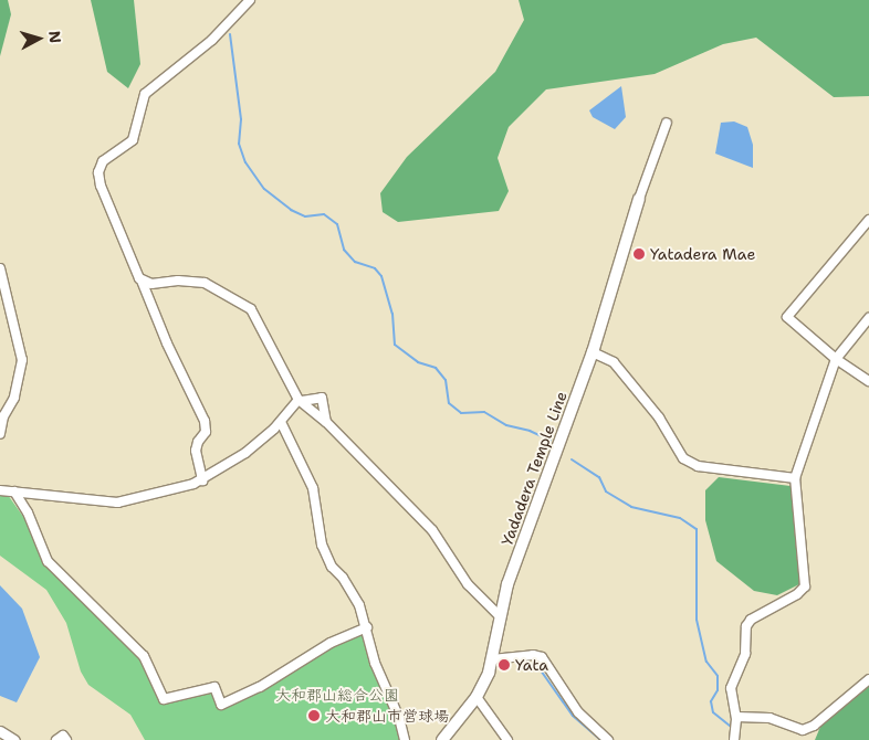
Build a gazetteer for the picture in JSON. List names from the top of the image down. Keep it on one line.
{"streets":{"main road":["Yadadera Temple Line"]},"parks":["大和郡山総合公園"],"places":["Yatadera Mae","Yata","大和郡山市営球場"],"north":"right"}
